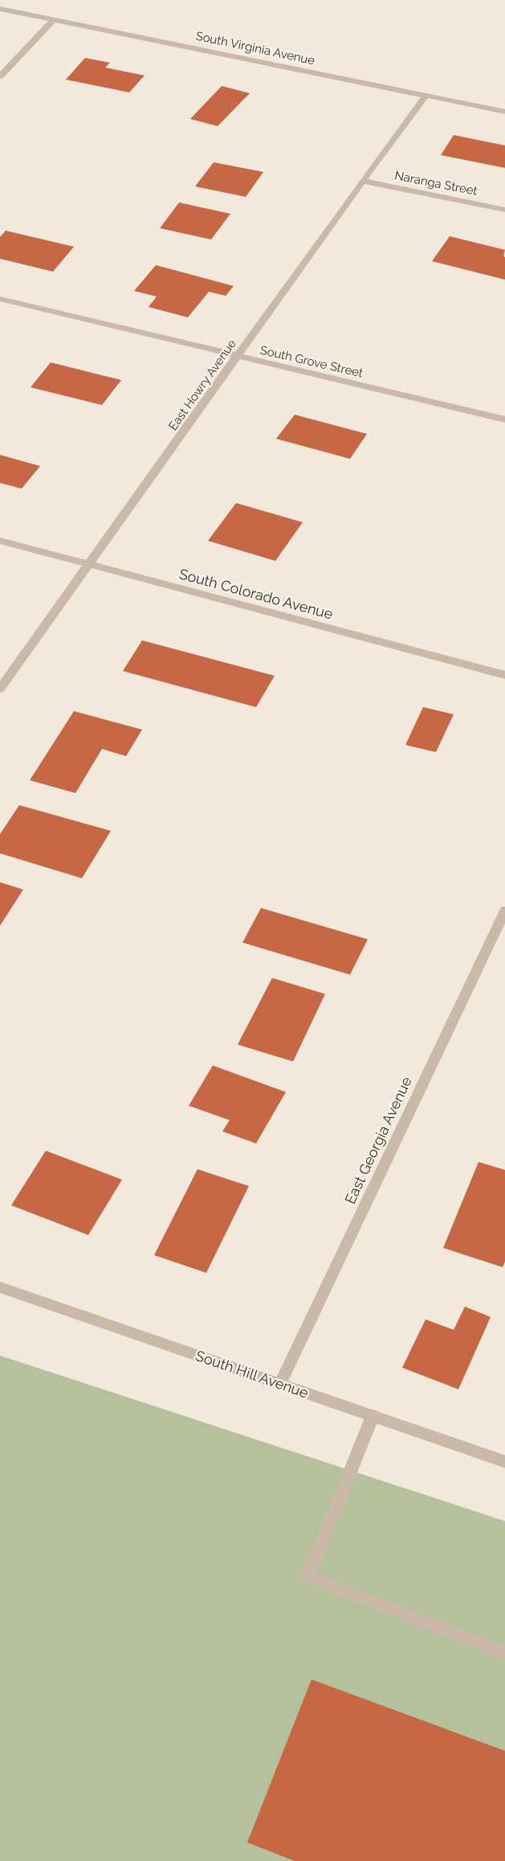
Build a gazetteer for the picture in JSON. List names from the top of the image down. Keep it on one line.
{"streets":{"street":["South Virginia Avenue","Naranga Street","South Grove Street","East Howry Avenue","South Colorado Avenue","East Georgia Avenue","South Hill Avenue"]},"crossings":[["South Virginia Avenue","East Howry Avenue"],["Naranga Street","East Howry Avenue"],["South Grove Street","East Howry Avenue"],["East Howry Avenue","South Colorado Avenue"],["East Georgia Avenue","South Hill Avenue"]]}
